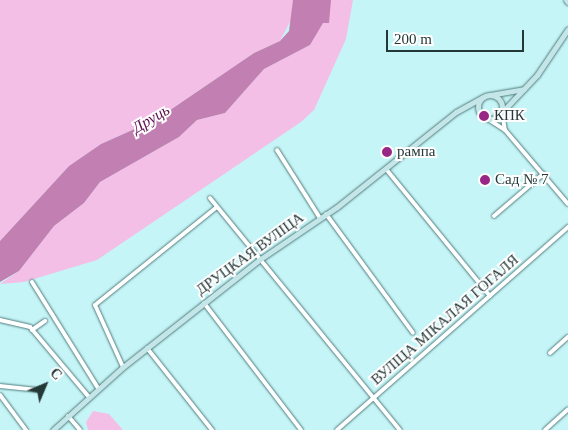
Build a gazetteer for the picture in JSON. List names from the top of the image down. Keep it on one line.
{"streets":{"main road":["ДРУЦКАЯ ВУЛІЦА"],"street":["ВУЛІЦА МІКАЛАЯ ГОГАЛЯ"]},"water":["Друць"],"places":["КПК","рампа","Сад № 7"],"scale_bar":"200 m","north":"top right"}
